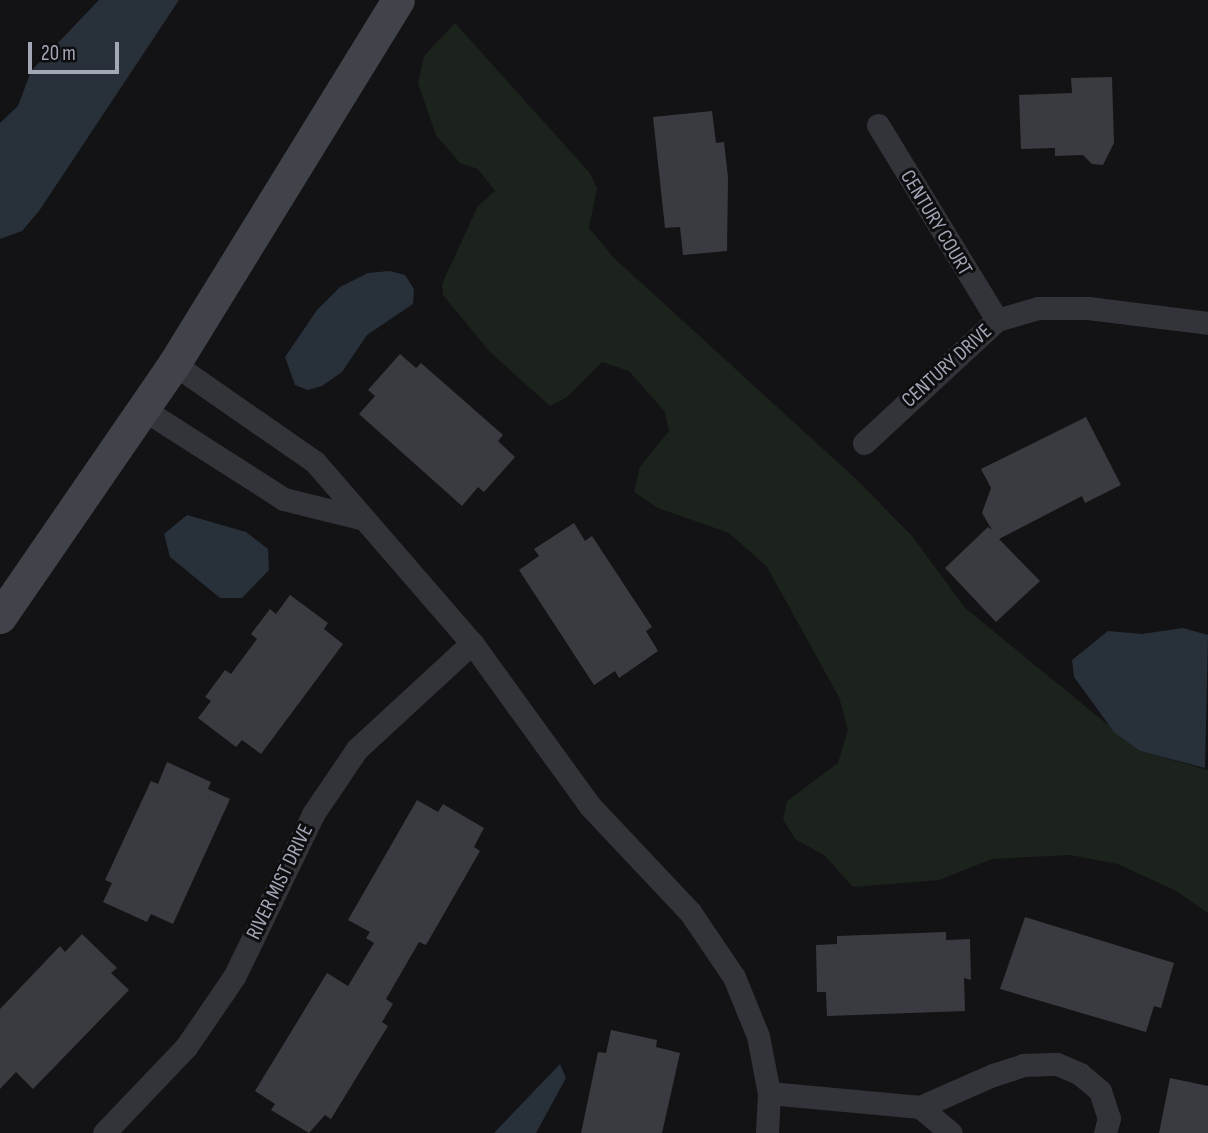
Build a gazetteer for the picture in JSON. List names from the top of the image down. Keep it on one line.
{"streets":{"street":["CENTURY COURT","CENTURY DRIVE","RIVER MIST DRIVE"]},"crossings":[["CENTURY COURT","CENTURY DRIVE"]],"scale_bar":"20 m"}
